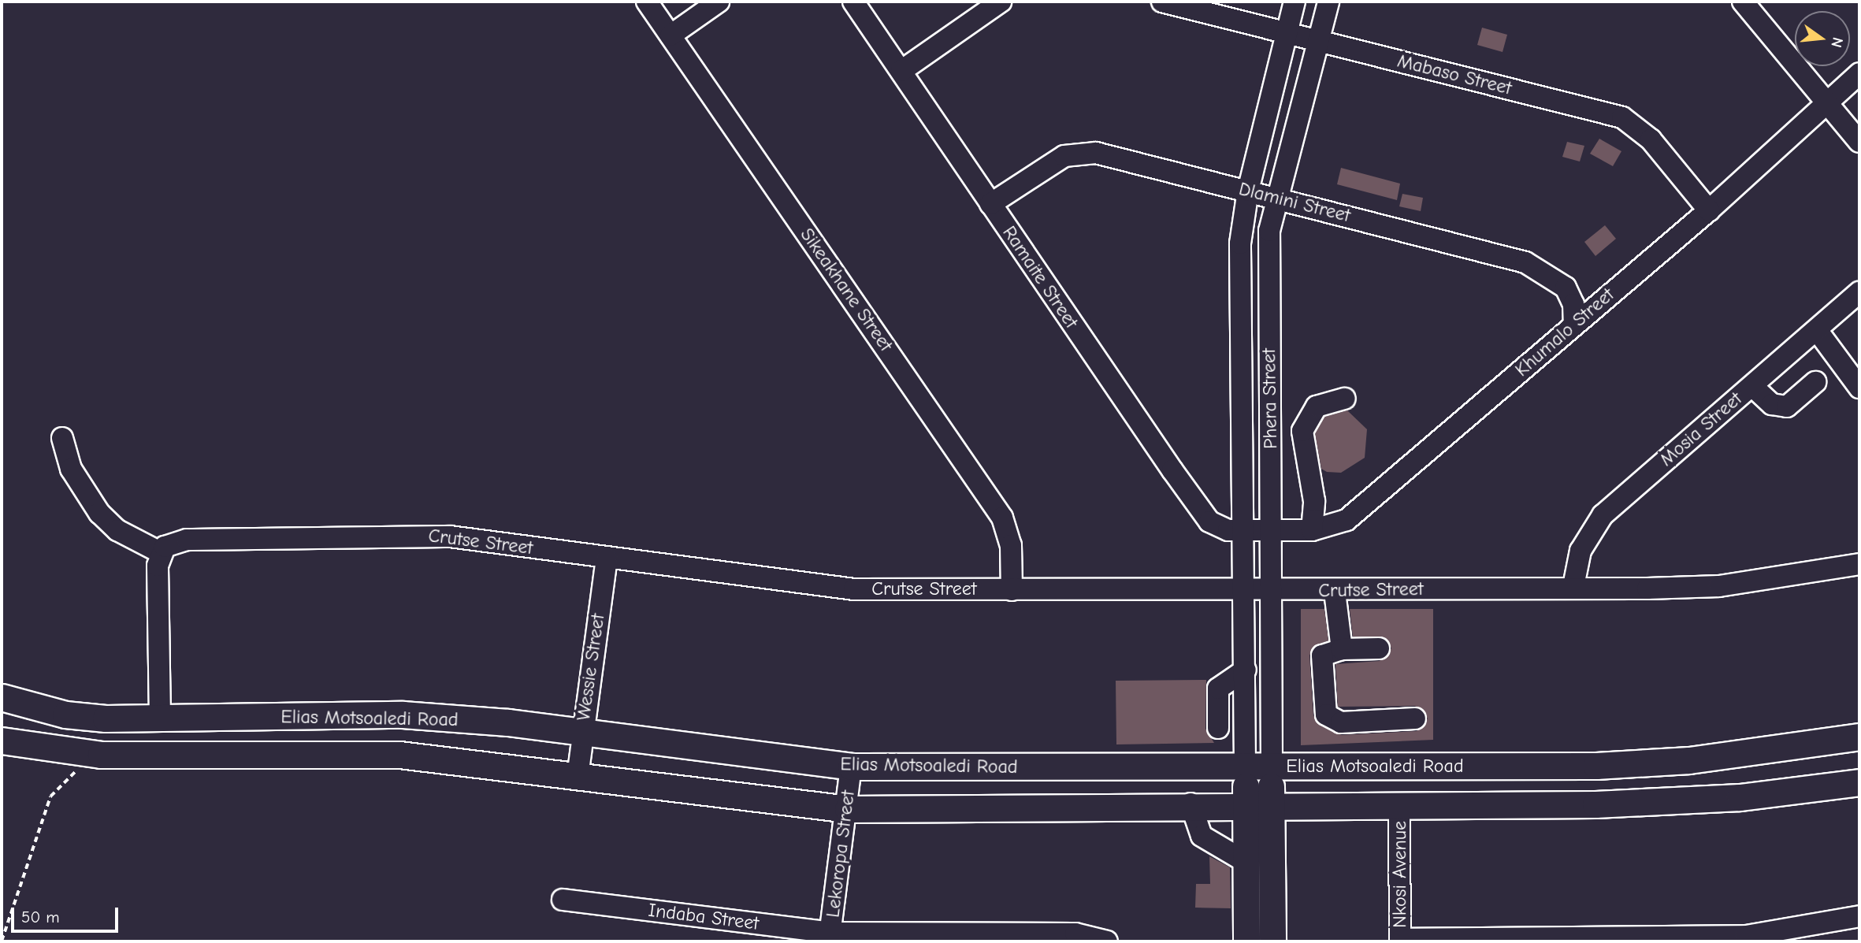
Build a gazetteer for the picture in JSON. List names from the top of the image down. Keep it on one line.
{"streets":{"main road":["Phera Street","Elias Motsoaledi Road"],"street":["Mabaso Street","Dlamini Street","Ramaite Street","Sikeakhane Street","Khumalo Street","Mosia Street","Crutse Street","Wessie Street","Lekoropa Street","Nkosi Avenue","Indaba Street"]},"crossings":[["Mabaso Street","Khumalo Street"],["Mabaso Street","Phera Street"],["Dlamini Street","Ramaite Street"],["Dlamini Street","Khumalo Street"],["Dlamini Street","Phera Street"],["Ramaite Street","Khumalo Street"],["Ramaite Street","Phera Street"],["Sikeakhane Street","Crutse Street"],["Khumalo Street","Phera Street"],["Phera Street","Crutse Street"],["Phera Street","Elias Motsoaledi Road"],["Mosia Street","Crutse Street"],["Crutse Street","Wessie Street"],["Wessie Street","Elias Motsoaledi Road"],["Elias Motsoaledi Road","Lekoropa Street"],["Elias Motsoaledi Road","Nkosi Avenue"],["Lekoropa Street","Indaba Street"]],"scale_bar":"50 m","north":"right"}
